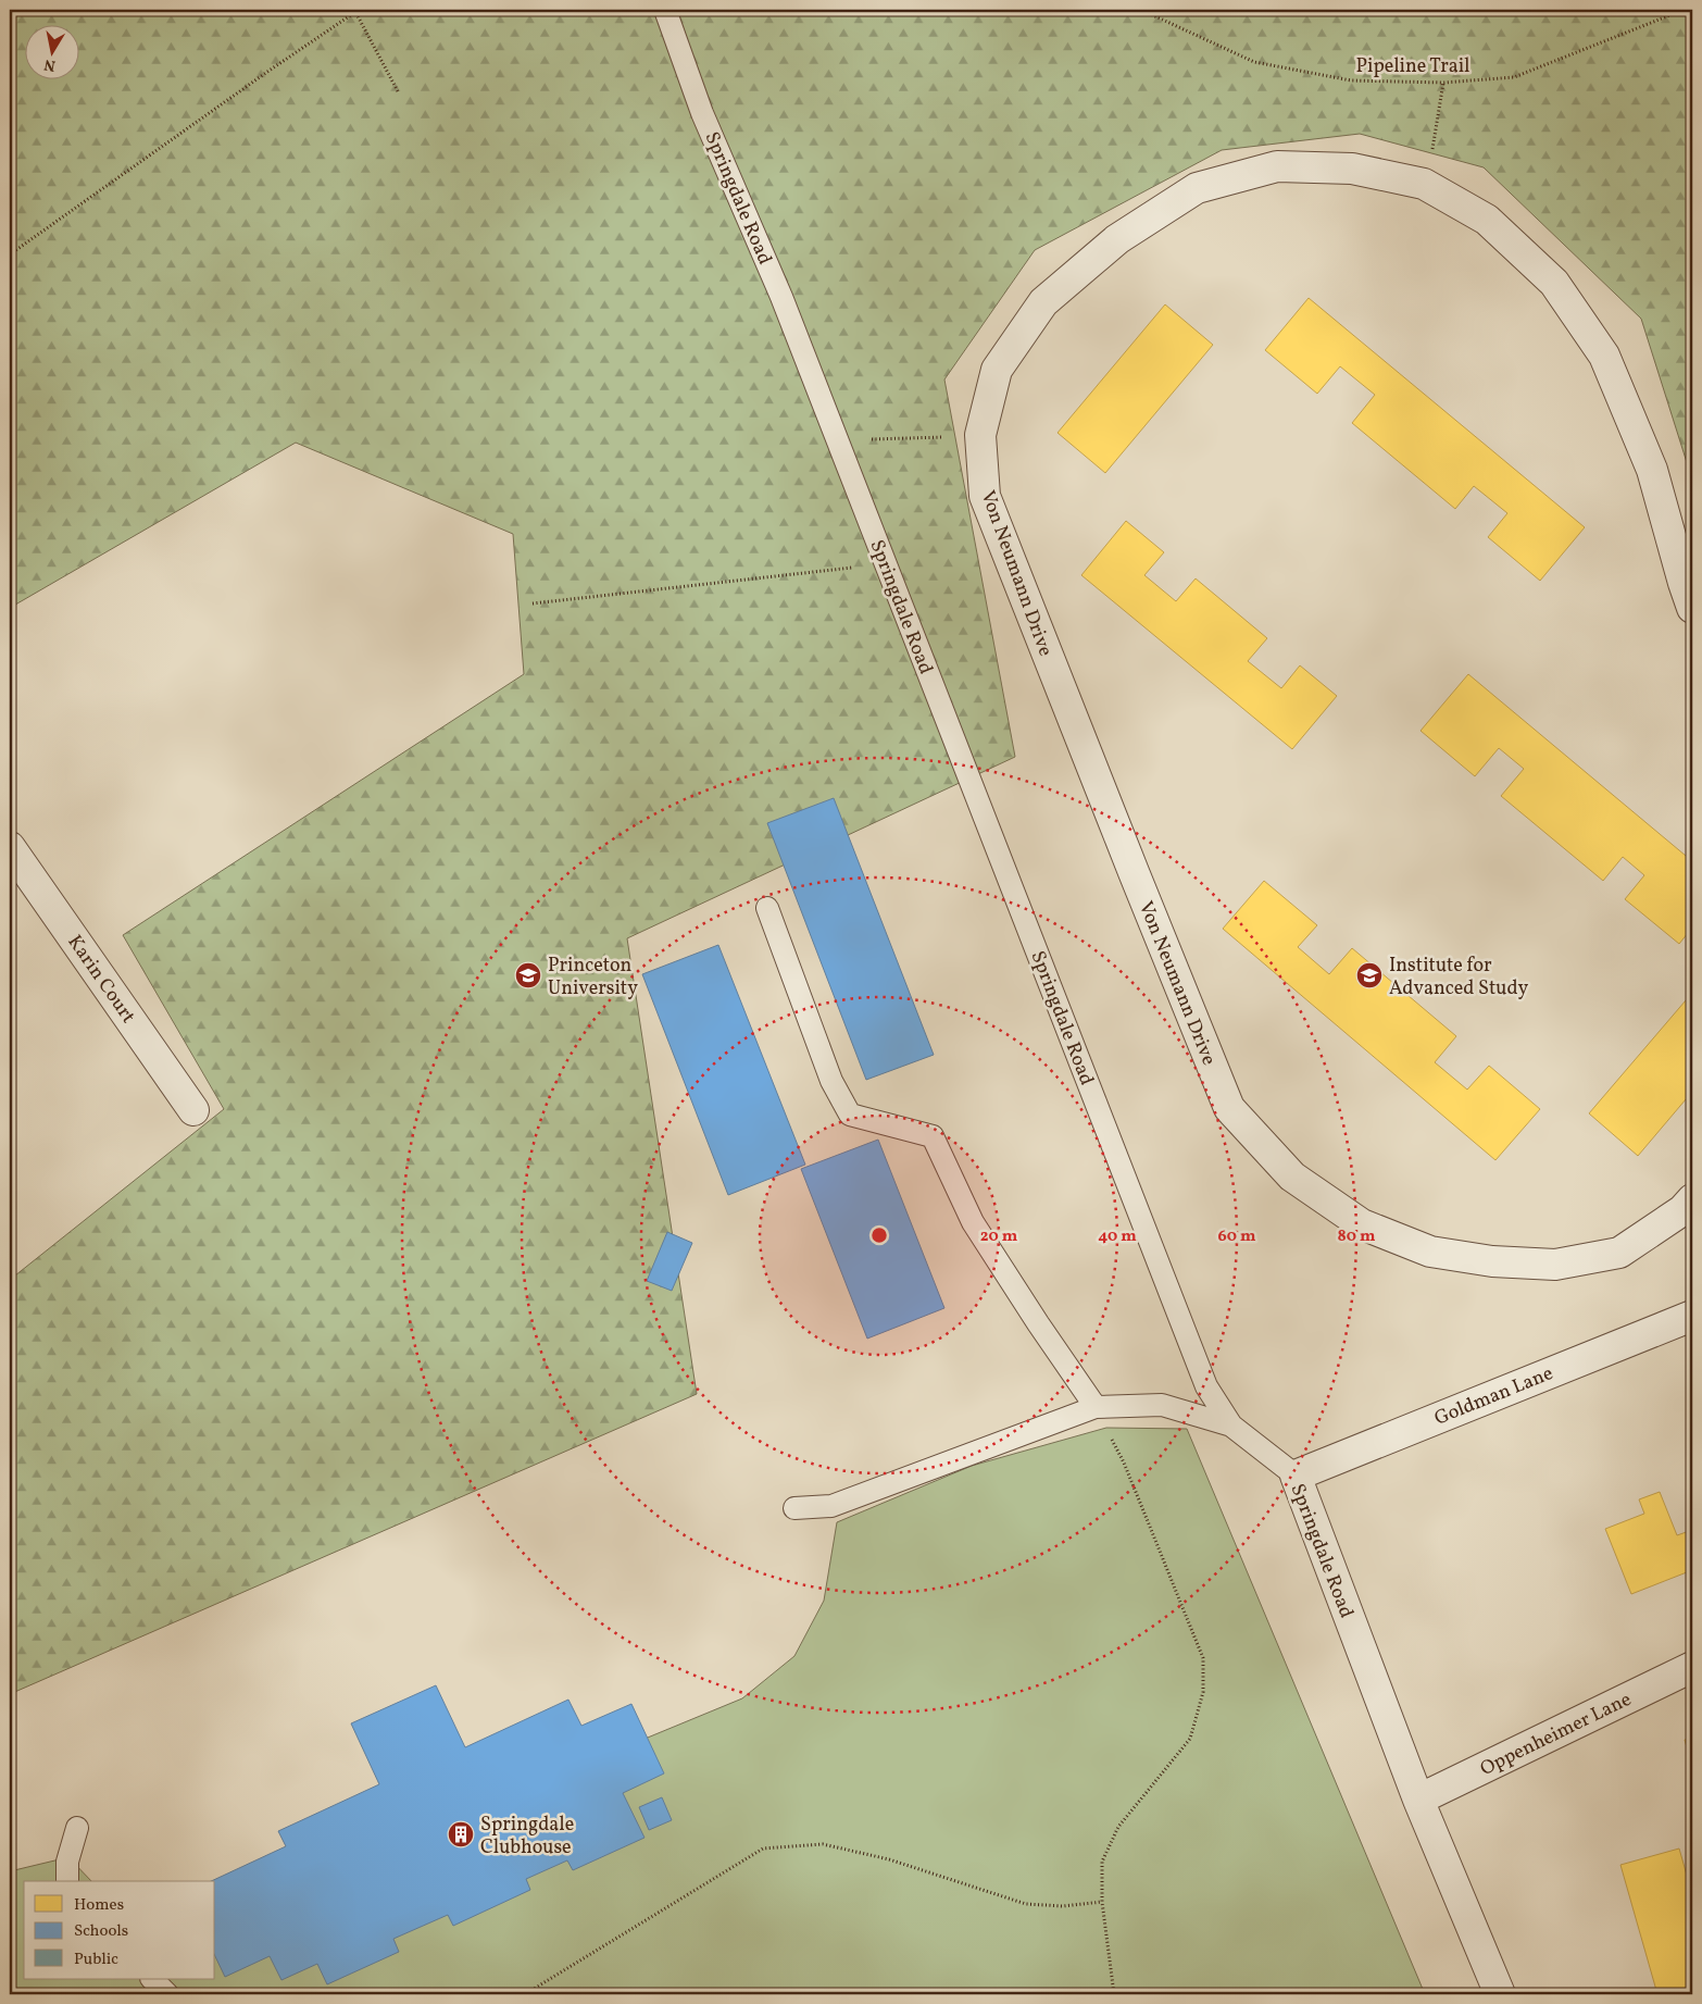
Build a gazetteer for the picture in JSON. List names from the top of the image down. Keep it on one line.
{"streets":{"street":["Springdale Road","Von Neumann Drive","Karin Court","Goldman Lane","Oppenheimer Lane"],"path":["Pipeline Trail"]},"crossings":[["Springdale Road","Goldman Lane"],["Springdale Road","Oppenheimer Lane"]],"places":{"school or university":["Princeton University","Institute for Advanced Study"],"building":["Springdale Clubhouse"]},"legend":["Homes","Schools","Public"],"north":"bottom","rings":["20 m","40 m","60 m","80 m"]}
